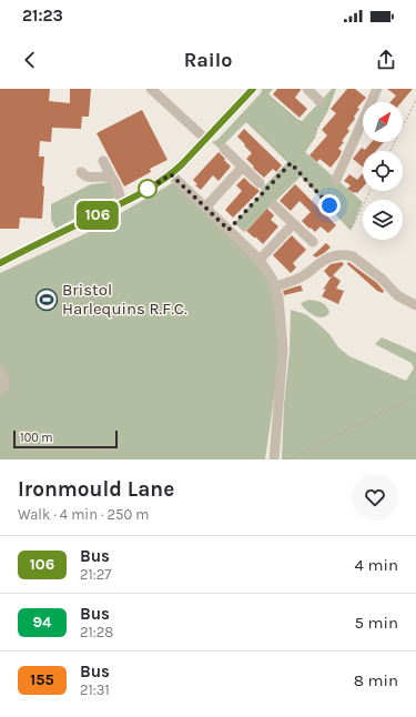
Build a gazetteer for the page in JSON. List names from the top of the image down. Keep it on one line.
{"places":{"sports":["Bristol Harlequins R.F.C."]},"lines":["bus line 106"],"scale_bar":"100 m","north":"top right","page":{"status":"21:23","header":"Railo","on_map":"106","scale":"100 m","heading":["Ironmould Lane","Walk · 4 min · 250 m"],"list":[{"mark":"106","name":"Bus","note":"21:27","value":"4 min"},{"mark":"94","name":"Bus","note":"21:28","value":"5 min"},{"mark":"155","name":"Bus","note":"21:31","value":"8 min"}]}}
